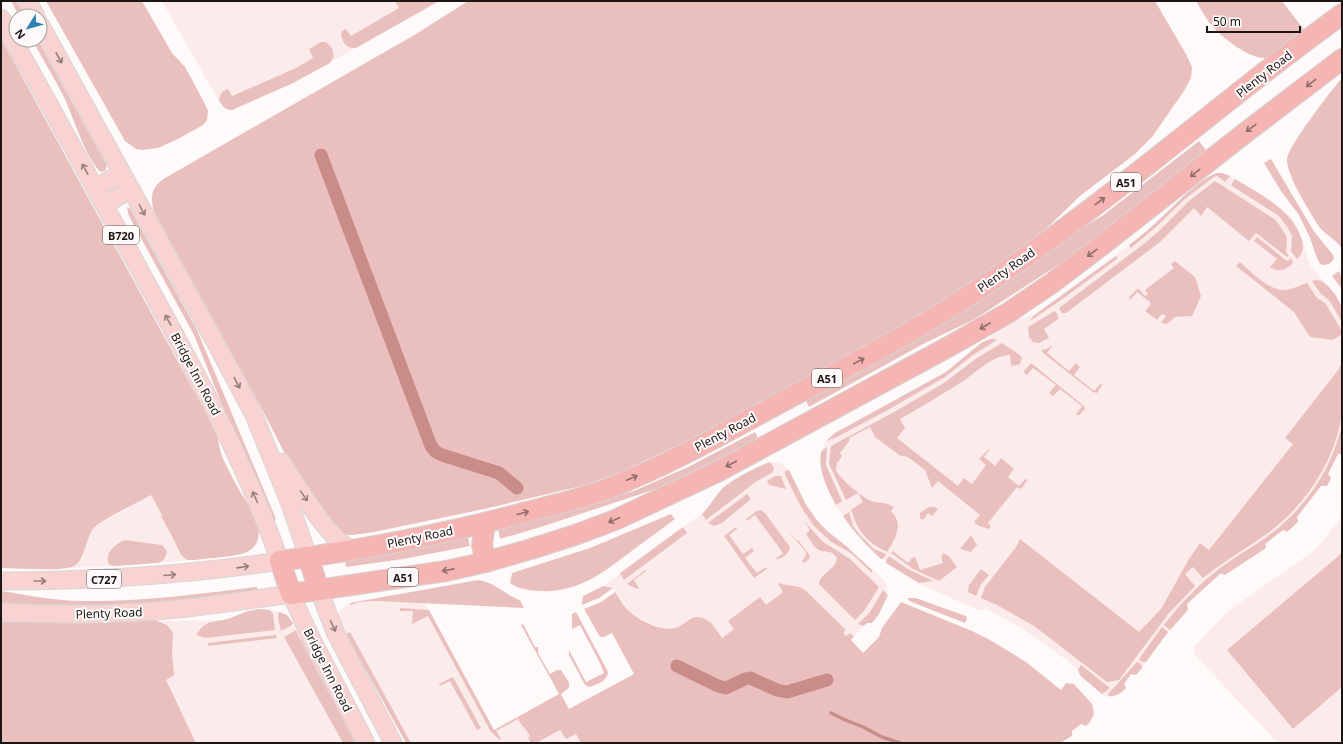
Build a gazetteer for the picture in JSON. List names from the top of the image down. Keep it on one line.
{"streets":{"highway":["Plenty Road","A51","B720","Bridge Inn Road"],"main road":["C727"]},"crossings":[["Plenty Road","Bridge Inn Road"]],"scale_bar":"50 m","north":"bottom left"}
